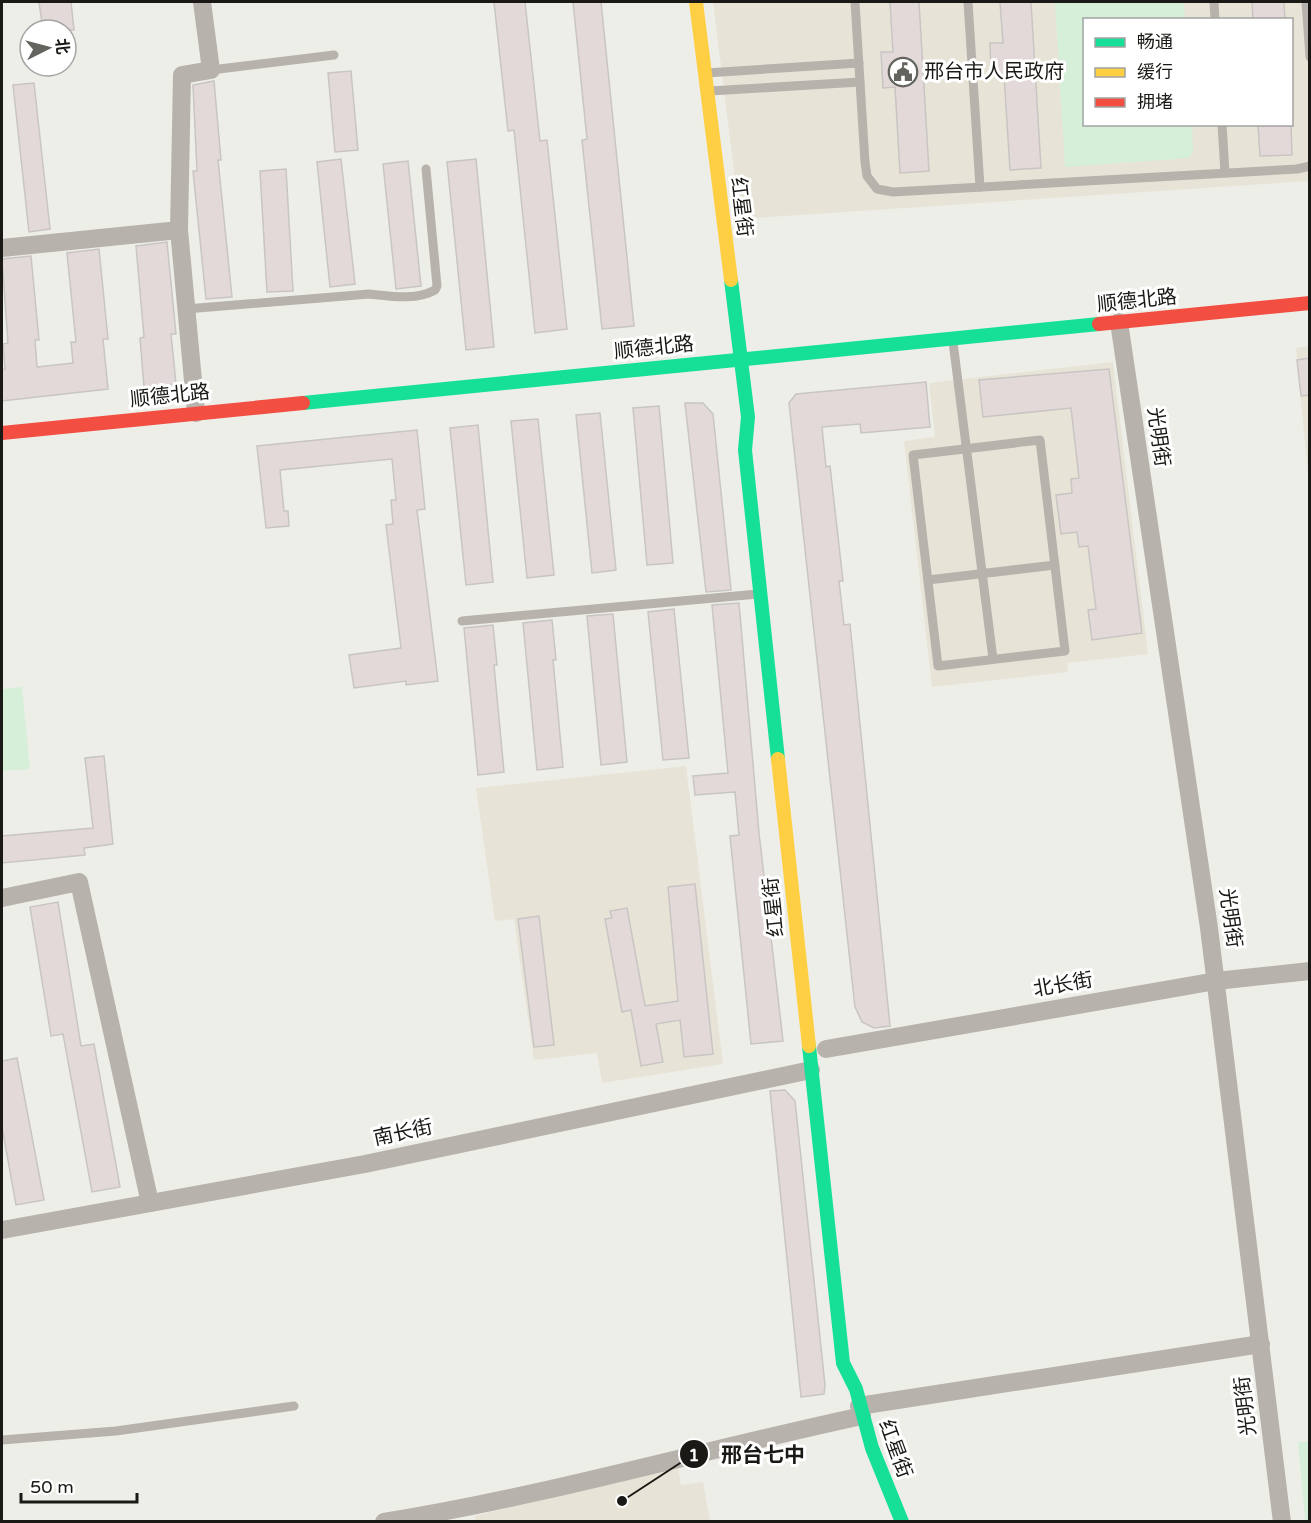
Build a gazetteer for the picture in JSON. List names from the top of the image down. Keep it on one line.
{"streets":{"street":["红星街","顺德北路","光明街","北长街","南长街"]},"crossings":[["红星街","顺德北路"],["红星街","南长街"],["顺德北路","光明街"],["光明街","北长街"]],"places":{"public building":["邢台市人民政府"],"other":["邢台七中"]},"legend":["畅通","缓行","拥堵"],"scale_bar":"50 m","north":"right"}
